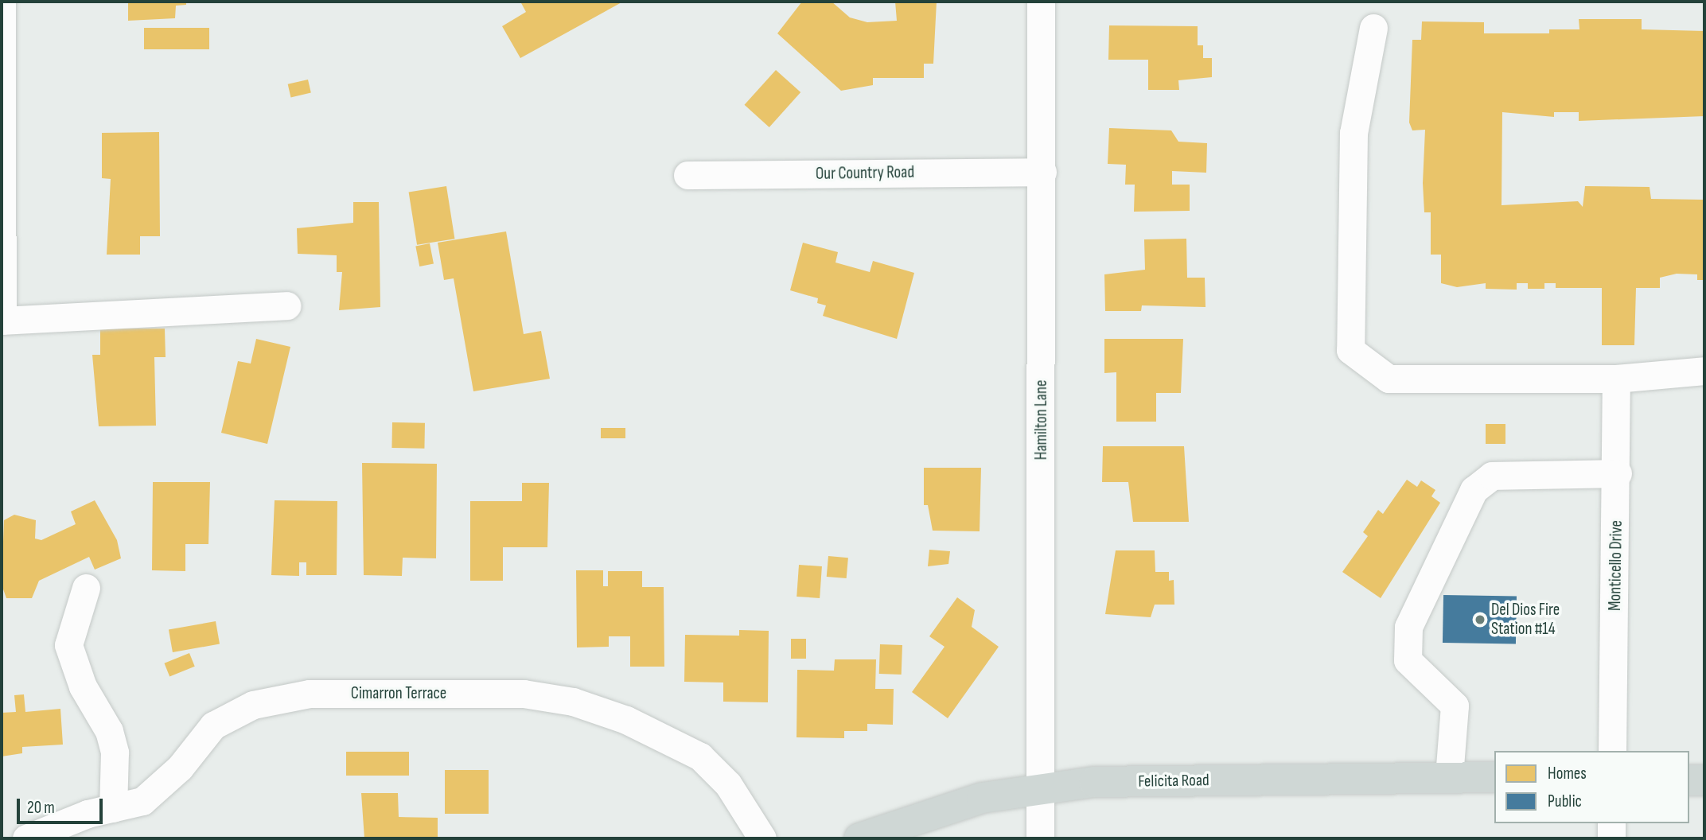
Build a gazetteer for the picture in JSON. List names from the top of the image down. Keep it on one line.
{"streets":{"main road":["Felicita Road"],"street":["Our Country Road","Hamilton Lane","Monticello Drive","Cimarron Terrace"]},"crossings":[["Our Country Road","Hamilton Lane"],["Hamilton Lane","Felicita Road"]],"places":["Del Dios Fire Station #14"],"legend":["Homes","Public"],"scale_bar":"20 m"}
